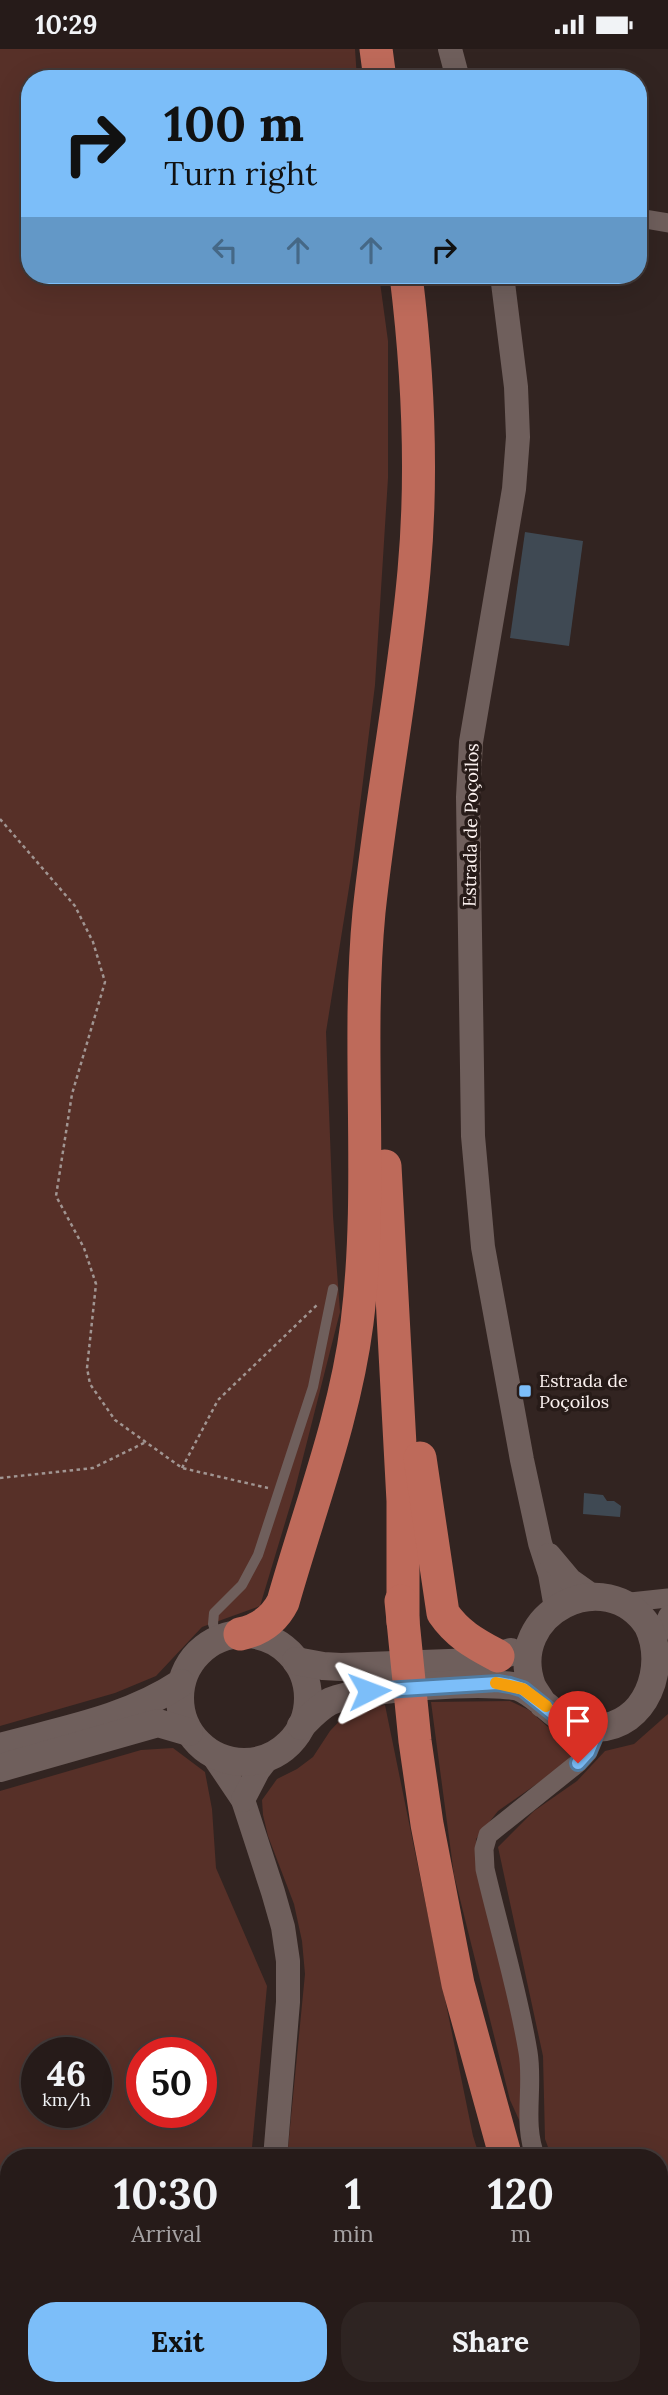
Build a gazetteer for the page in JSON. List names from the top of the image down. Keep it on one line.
{"streets":{"main road":["Estrada de Poçoilos"]},"places":{"transit":["Estrada de Poçoilos"]},"page":{"status":"10:29","turn":["100 m","Turn right"],"speed":"46 km/h","limit":"50","eta":["10:30","Arrival","1","min","120","m"],"buttons":["Exit","Share"]}}
